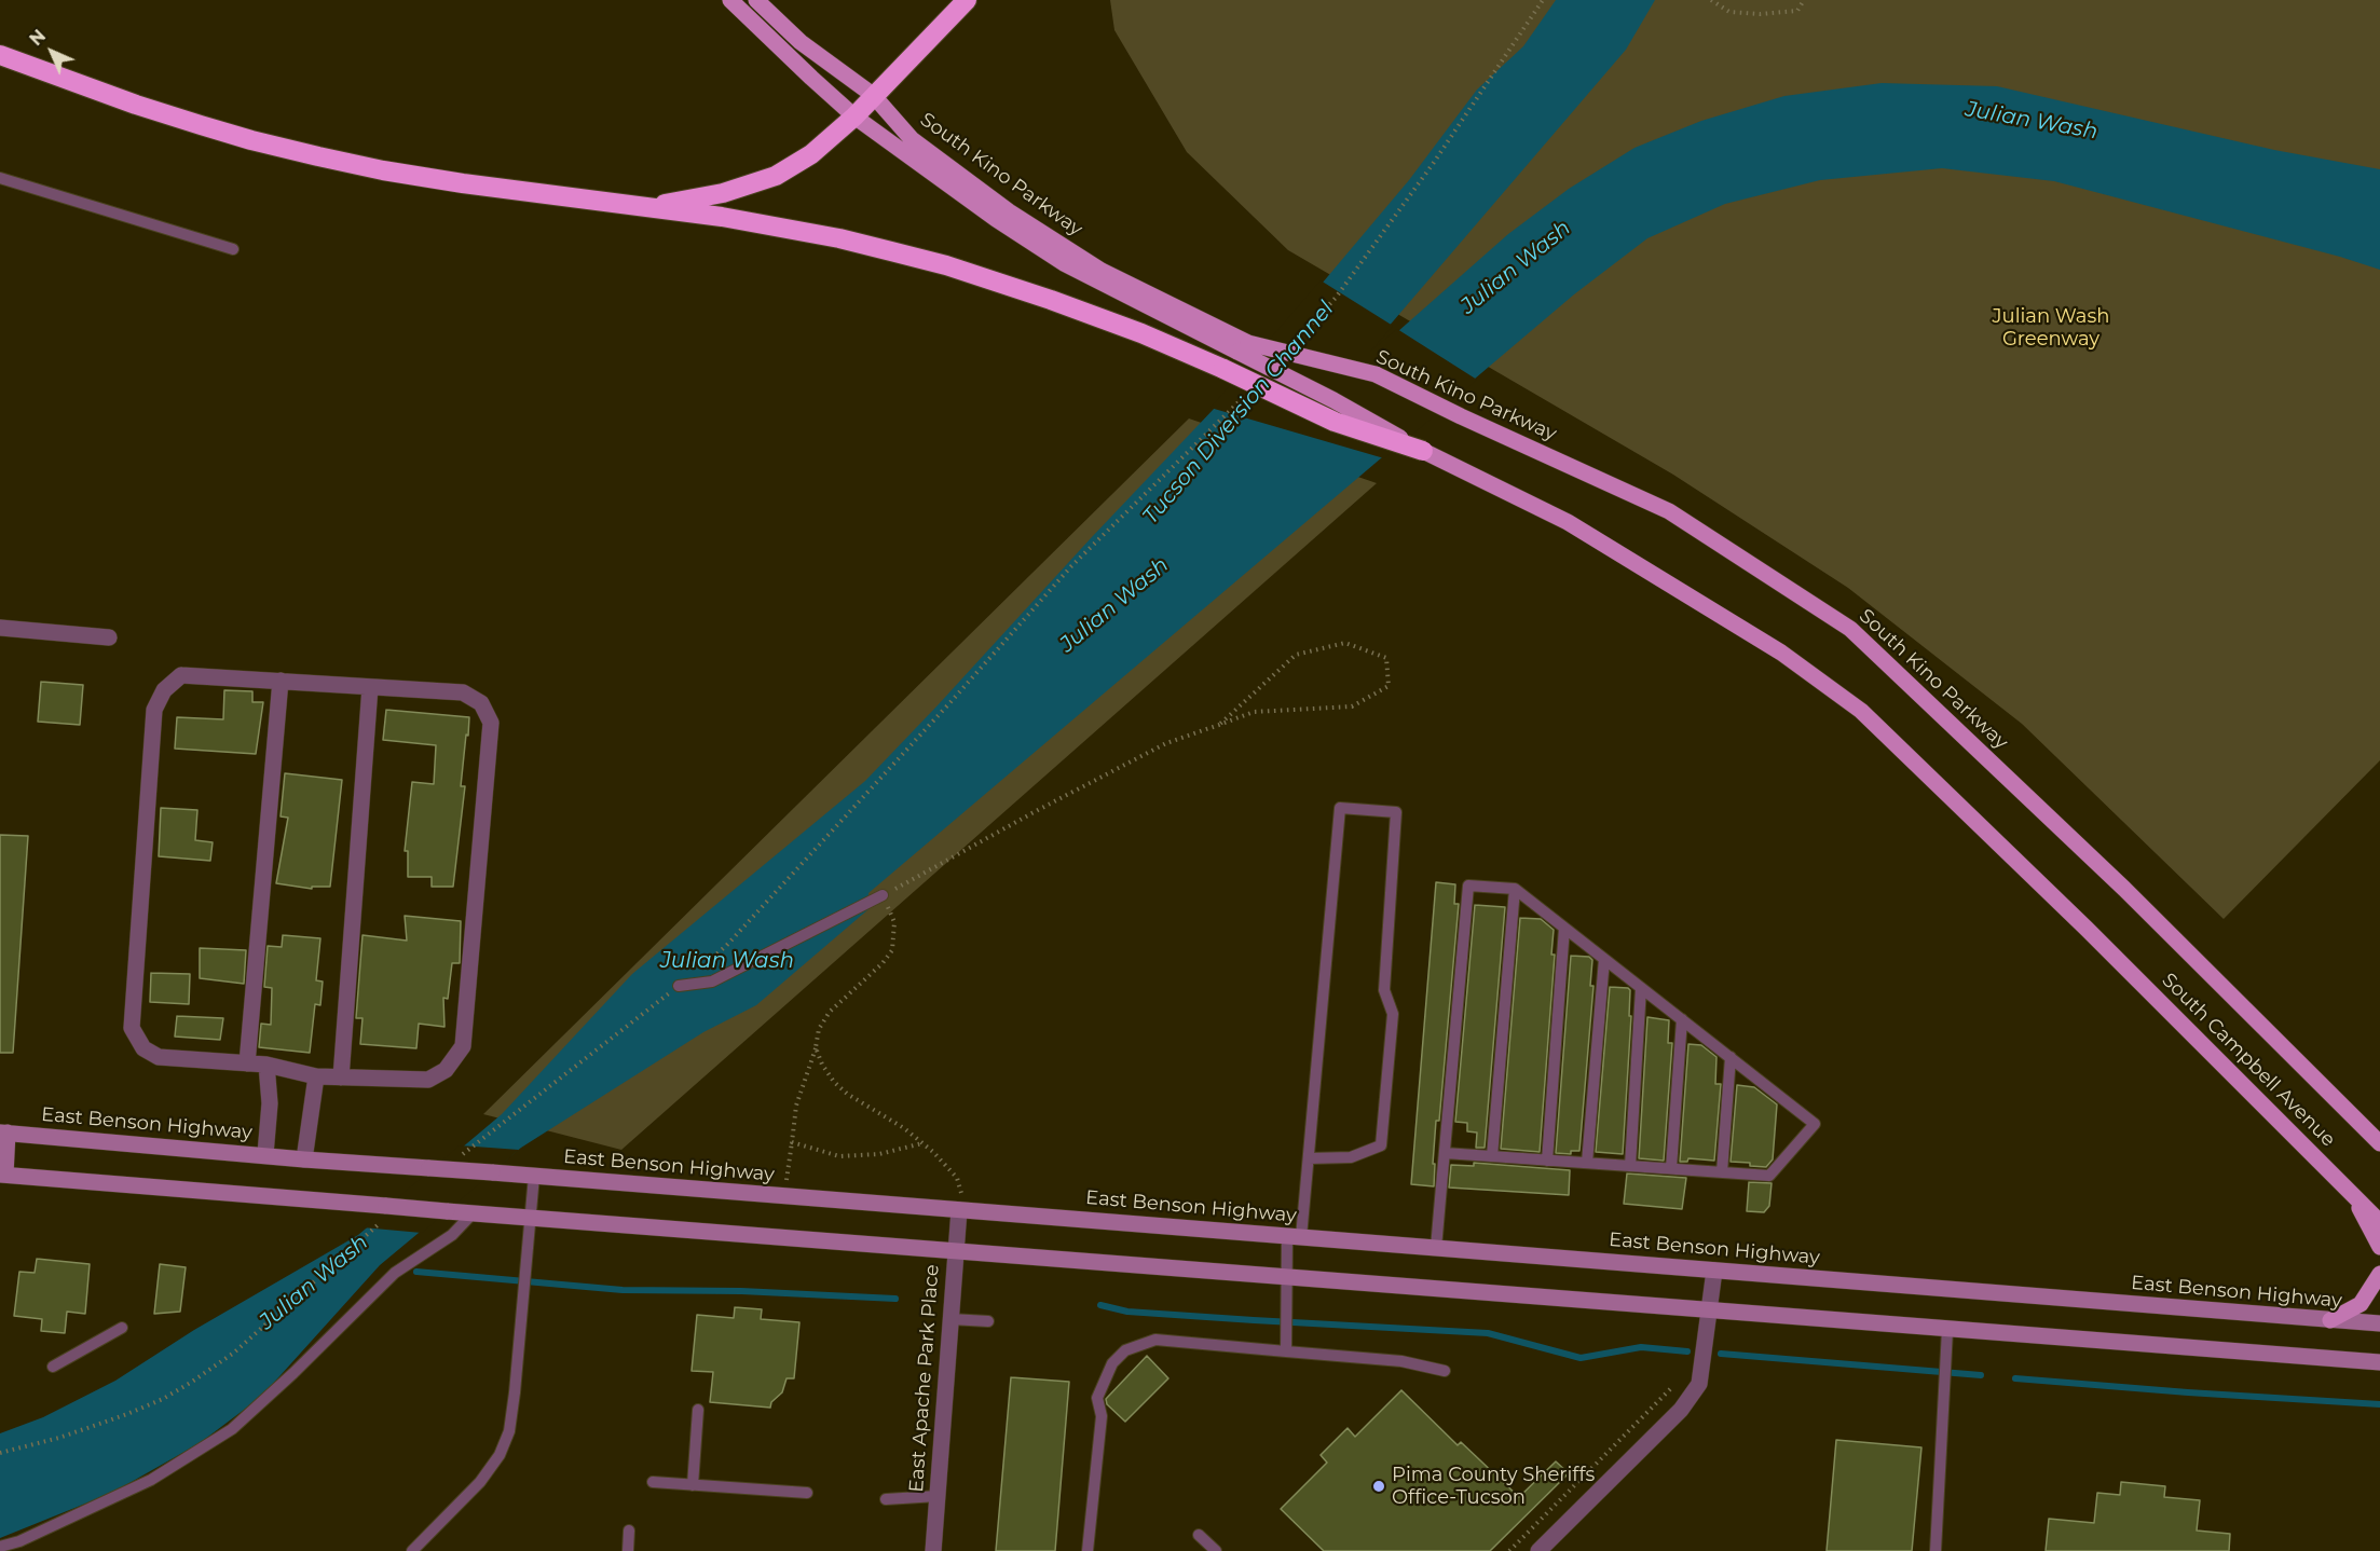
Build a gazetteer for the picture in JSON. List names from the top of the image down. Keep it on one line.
{"streets":{"main road":["South Kino Parkway","South Campbell Avenue","East Benson Highway"],"street":["East Apache Park Place"]},"crossings":[["South Kino Parkway","South Campbell Avenue"],["East Benson Highway","East Apache Park Place"]],"water":["Julian Wash","Tucson Diversion Channel"],"parks":["Julian Wash Greenway"],"places":["Pima County Sheriffs Office-Tucson"],"north":"top left"}
